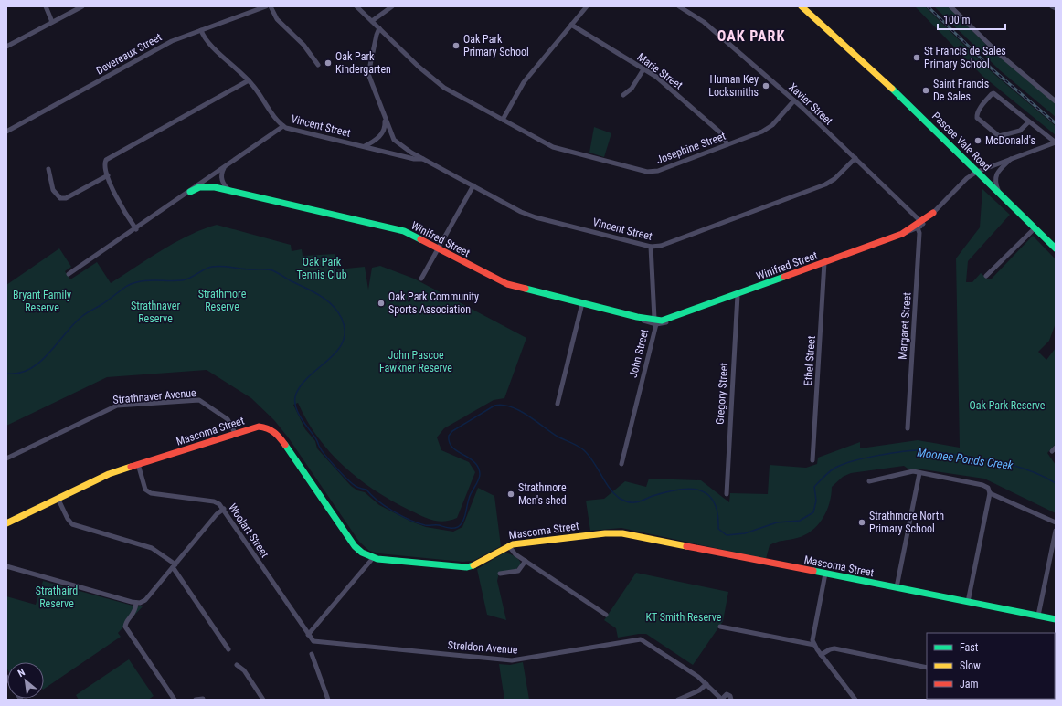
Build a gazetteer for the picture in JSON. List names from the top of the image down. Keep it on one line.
{"streets":{"main road":["Pascoe Vale Road","Winifred Street","Mascoma Street"],"street":["Devereaux Street","Marie Street","Xavier Street","Vincent Street","Josephine Street","Margaret Street","John Street","Ethel Street","Gregory Street","Strathnaver Avenue","Woolart Street","Streldon Avenue"]},"crossings":[["Marie Street","Josephine Street"],["Xavier Street","Vincent Street"],["Xavier Street","Josephine Street"],["Xavier Street","Winifred Street"],["Xavier Street","Margaret Street"],["Vincent Street","Josephine Street"],["Vincent Street","Winifred Street"],["Vincent Street","John Street"],["Pascoe Vale Road","Winifred Street"],["Winifred Street","Margaret Street"],["Winifred Street","John Street"],["Winifred Street","Ethel Street"],["Winifred Street","Gregory Street"],["Strathnaver Avenue","Mascoma Street"],["Mascoma Street","Woolart Street"],["Woolart Street","Streldon Avenue"]],"districts":["OAK PARK"],"water":["Moonee Ponds Creek"],"parks":["Oak Park Tennis Club","Strathmore Reserve","Bryant Family Reserve","Strathnaver Reserve","John Pascoe Fawkner Reserve","Oak Park Reserve","Strathaird Reserve","KT Smith Reserve"],"places":["Oak Park Primary School","St Francis de Sales Primary School","Oak Park Kindergarten","Human Key Locksmiths","Saint Francis De Sales","McDonald's","Oak Park Community Sports Association","Strathmore Men's shed","Strathmore North Primary School"],"legend":["Fast","Slow","Jam"],"scale_bar":"100 m","north":"top left"}
